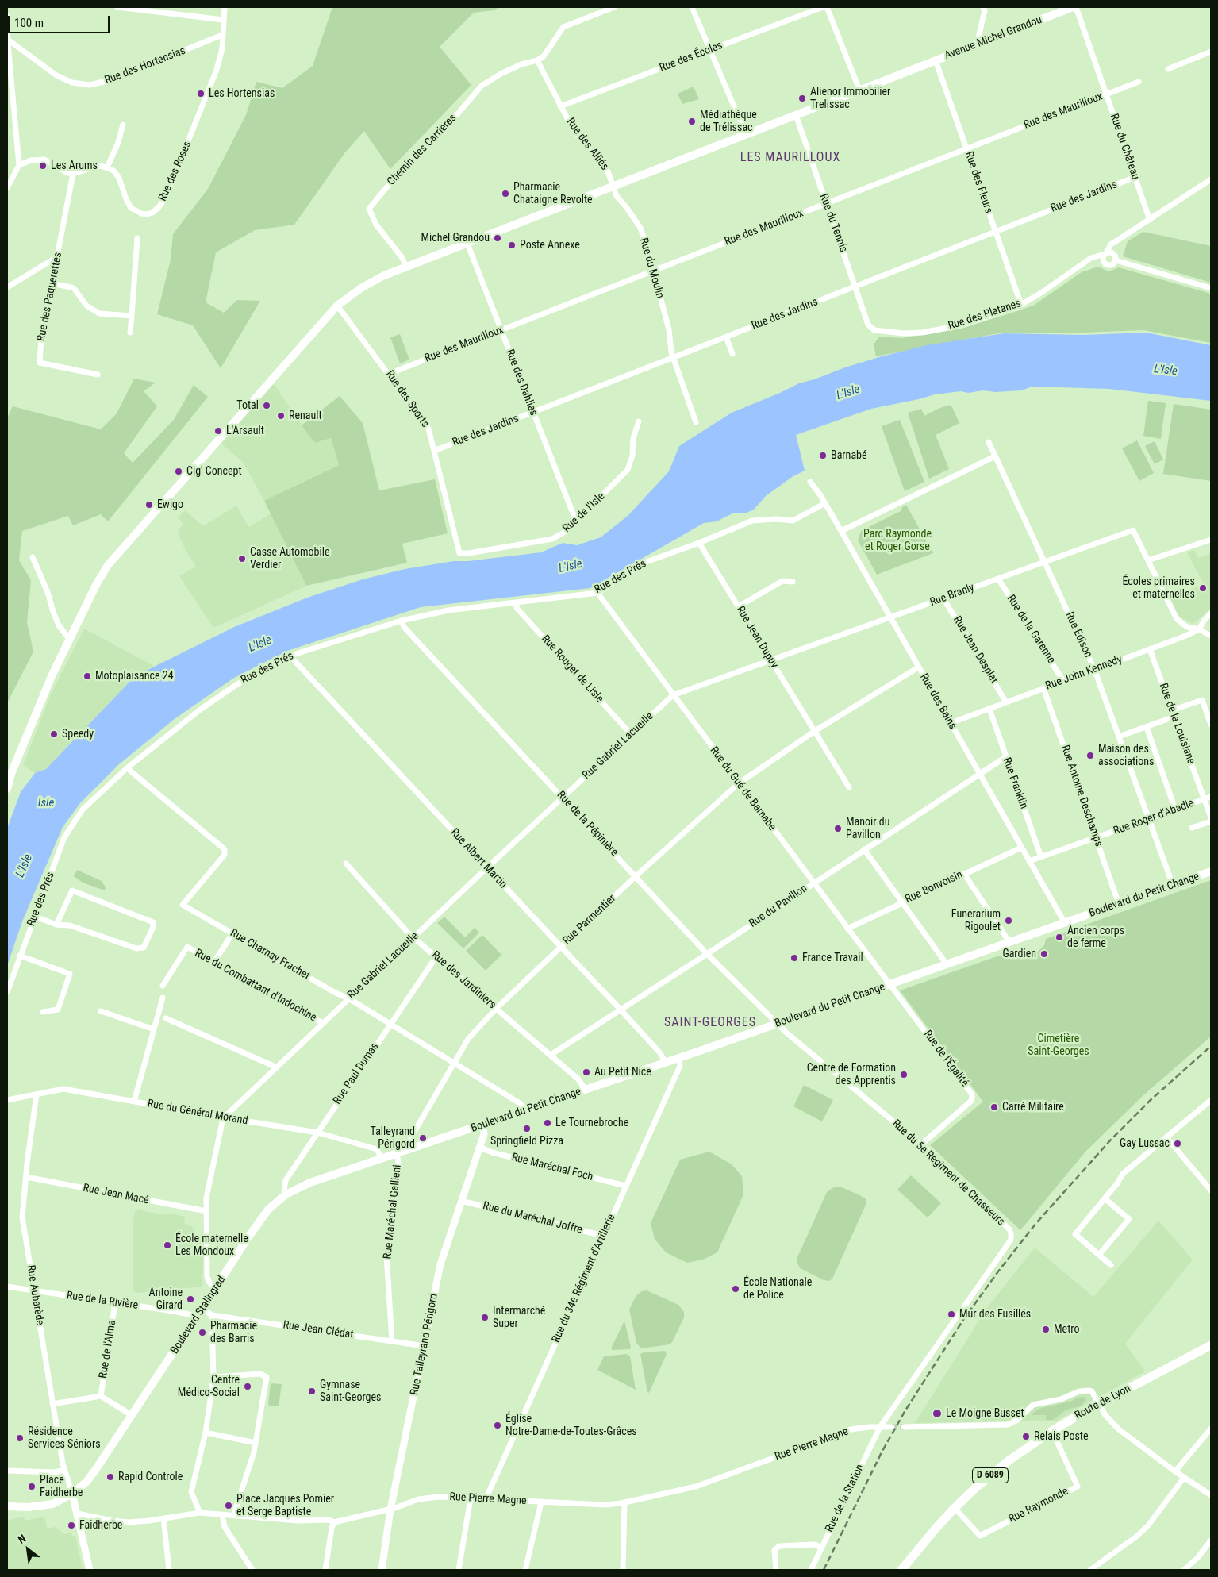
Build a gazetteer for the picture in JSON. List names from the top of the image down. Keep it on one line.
{"streets":{"main road":["Avenue Michel Grandou","Boulevard du Petit Change","Boulevard Stalingrad","Route de Lyon","D 6089"],"street":["Rue des Écoles","Rue des Hortensias","Rue des Maurilloux","Rue des Alliés","Rue du Château","Chemin des Carrières","Rue des Roses","Rue des Fleurs","Rue des Jardins","Rue du Tennis","Rue du Moulin","Rue des Paquerettes","Rue des Platanes","Rue des Dahlias","Rue des Sports","Rue de l'Isle","Rue des Prés","Rue Branly","Rue de la Garenne","Rue Edison","Rue Jean Dupuy","Rue Jean Desplat","Rue Rouget de Lisle","Rue John Kennedy","Rue des Bains","Rue de la Louisiane","Rue Gabriel Lacueille","Rue Franklin","Rue du Gué de Barnabé","Rue Antoine Deschamps","Rue Roger d'Abadie","Rue de la Pépinière","Rue Albert Martin","Rue Bonvoisin","Rue du Pavillon","Rue Parmentier","Rue Charnay Frachet","Rue des Jardiniers","Rue du Combattant d'Indochine","Rue de l'Égalité","Rue Paul Dumas","Rue du Général Morand","Rue Maréchal Foch","Rue du 5e Régiment de Chasseurs","Rue Jean Macé","Rue Maréchal Gallieni","Rue du Maréchal Joffre","Rue du 34e Régiment d'Artillerie","Rue Aubarède","Rue de la Rivière","Rue Jean Clédat","Rue Talleyrand Périgord","Rue de l'Alma","Rue Pierre Magne","Rue de la Station","Rue Raymonde"]},"crossings":[["Avenue Michel Grandou","Rue des Alliés"],["Avenue Michel Grandou","Chemin des Carrières"],["Avenue Michel Grandou","Rue des Fleurs"],["Avenue Michel Grandou","Rue du Tennis"],["Avenue Michel Grandou","Rue du Moulin"],["Avenue Michel Grandou","Rue des Dahlias"],["Avenue Michel Grandou","Rue des Sports"],["Rue des Écoles","Rue des Alliés"],["Rue des Hortensias","Rue des Roses"],["Rue des Maurilloux","Rue du Château"],["Rue des Maurilloux","Rue des Fleurs"],["Rue des Maurilloux","Rue du Tennis"],["Rue des Maurilloux","Rue du Moulin"],["Rue des Maurilloux","Rue des Dahlias"],["Rue des Maurilloux","Rue des Sports"],["Rue des Alliés","Chemin des Carrières"],["Rue des Alliés","Rue du Moulin"],["Rue du Château","Rue des Jardins"],["Rue du Château","Rue des Platanes"],["Rue des Fleurs","Rue des Jardins"],["Rue des Fleurs","Rue des Platanes"],["Rue des Jardins","Rue du Tennis"],["Rue des Jardins","Rue du Moulin"],["Rue des Jardins","Rue des Dahlias"],["Rue des Jardins","Rue des Sports"],["Rue du Tennis","Rue des Platanes"],["Rue des Dahlias","Rue de l'Isle"],["Rue des Sports","Rue de l'Isle"],["Rue des Prés","Rue Jean Dupuy"],["Rue des Prés","Rue Rouget de Lisle"],["Rue des Prés","Rue des Bains"],["Rue des Prés","Rue du Gué de Barnabé"],["Rue des Prés","Rue de la Pépinière"],["Rue des Prés","Rue Albert Martin"],["Rue des Prés","Rue Charnay Frachet"],["Rue Branly","Rue de la Garenne"],["Rue Branly","Rue Edison"],["Rue Branly","Rue Jean Dupuy"],["Rue Branly","Rue Jean Desplat"],["Rue Branly","Rue des Bains"],["Rue Branly","Rue Gabriel Lacueille"],["Rue Branly","Rue du Gué de Barnabé"],["Rue de la Garenne","Rue John Kennedy"],["Rue Edison","Rue John Kennedy"],["Rue Edison","Rue Roger d'Abadie"],["Rue Edison","Boulevard du Petit Change"],["Rue Jean Dupuy","Rue Parmentier"],["Rue Jean Desplat","Rue John Kennedy"],["Rue Rouget de Lisle","Rue Gabriel Lacueille"],["Rue John Kennedy","Rue des Bains"],["Rue John Kennedy","Rue de la Louisiane"],["Rue John Kennedy","Rue Franklin"],["Rue John Kennedy","Rue Antoine Deschamps"],["Rue des Bains","Rue Roger d'Abadie"],["Rue des Bains","Rue Bonvoisin"],["Rue des Bains","Boulevard du Petit Change"],["Rue des Bains","Rue du Pavillon"],["Rue des Bains","Rue Parmentier"],["Rue de la Louisiane","Rue Roger d'Abadie"],["Rue Gabriel Lacueille","Rue du Gué de Barnabé"],["Rue Gabriel Lacueille","Rue de la Pépinière"],["Rue Gabriel Lacueille","Rue Albert Martin"],["Rue Gabriel Lacueille","Rue Charnay Frachet"],["Rue Gabriel Lacueille","Rue des Jardiniers"],["Rue Gabriel Lacueille","Rue du Combattant d'Indochine"],["Rue Gabriel Lacueille","Rue du Général Morand"],["Rue Franklin","Rue Roger d'Abadie"],["Rue Franklin","Rue du Pavillon"],["Rue du Gué de Barnabé","Rue Bonvoisin"],["Rue du Gué de Barnabé","Boulevard du Petit Change"],["Rue du Gué de Barnabé","Rue du Pavillon"],["Rue du Gué de Barnabé","Rue Parmentier"],["Rue du Gué de Barnabé","Rue de l'Égalité"],["Rue Antoine Deschamps","Rue Roger d'Abadie"],["Rue Antoine Deschamps","Boulevard du Petit Change"],["Rue de la Pépinière","Boulevard du Petit Change"],["Rue de la Pépinière","Rue du Pavillon"],["Rue de la Pépinière","Rue Parmentier"],["Rue de la Pépinière","Rue du 5e Régiment de Chasseurs"],["Rue Albert Martin","Boulevard du Petit Change"],["Rue Albert Martin","Rue du Pavillon"],["Rue Albert Martin","Rue Parmentier"],["Boulevard du Petit Change","Rue Charnay Frachet"],["Boulevard du Petit Change","Rue des Jardiniers"],["Boulevard du Petit Change","Rue de l'Égalité"],["Boulevard du Petit Change","Rue du 5e Régiment de Chasseurs"],["Boulevard du Petit Change","Rue du 34e Régiment d'Artillerie"],["Boulevard du Petit Change","Boulevard Stalingrad"],["Boulevard du Petit Change","Rue Talleyrand Périgord"],["Rue du Pavillon","Rue des Jardiniers"],["Rue Parmentier","Rue Charnay Frachet"],["Rue Parmentier","Rue des Jardiniers"],["Rue Parmentier","Boulevard Stalingrad"],["Rue Charnay Frachet","Rue Paul Dumas"],["Rue des Jardiniers","Rue Paul Dumas"],["Rue de l'Égalité","Rue du 5e Régiment de Chasseurs"],["Rue Paul Dumas","Rue du Général Morand"],["Rue Paul Dumas","Boulevard Stalingrad"],["Rue du Général Morand","Rue Aubarède"],["Rue du Général Morand","Boulevard Stalingrad"],["Rue Maréchal Foch","Rue du 34e Régiment d'Artillerie"],["Rue Maréchal Foch","Rue Talleyrand Périgord"],["Rue du 5e Régiment de Chasseurs","Rue Pierre Magne"],["Rue du 5e Régiment de Chasseurs","Rue de la Station"],["Rue Jean Macé","Rue Aubarède"],["Rue Maréchal Gallieni","Boulevard Stalingrad"],["Rue Maréchal Gallieni","Rue Jean Clédat"],["Rue du Maréchal Joffre","Rue du 34e Régiment d'Artillerie"],["Rue du Maréchal Joffre","Rue Talleyrand Périgord"],["Rue du 34e Régiment d'Artillerie","Rue Pierre Magne"],["Rue Aubarède","Rue de la Rivière"],["Rue Aubarède","Boulevard Stalingrad"],["Rue de la Rivière","Boulevard Stalingrad"],["Rue de la Rivière","Rue de l'Alma"],["Rue Jean Clédat","Rue Talleyrand Périgord"],["Rue Talleyrand Périgord","Rue Pierre Magne"],["Route de Lyon","Rue Raymonde"],["Rue Pierre Magne","Rue de la Station"]],"districts":["LES MAURILLOUX","SAINT-GEORGES"],"water":["L'Isle","Isle"],"parks":["Parc Raymonde et Roger Gorse","Cimetière Saint-Georges"],"places":["Les Hortensias","Alienor Immobilier Trelissac","Médiathèque de Trélissac","Les Arums","Pharmacie Chataigne Revolte","Michel Grandou","Poste Annexe","Total","Renault","L'Arsault","Barnabé","Cig' Concept","Ewigo","Casse Automobile Verdier","Écoles primaires et maternelles","Motoplaisance 24","Speedy","Maison des associations","Manoir du Pavillon","Funerarium Rigoulet","Ancien corps de ferme","Gardien","France Travail","Au Petit Nice","Centre de Formation des Apprentis","Carré Militaire","Le Tournebroche","Springfield Pizza","Talleyrand Périgord","Gay Lussac","École maternelle Les Mondoux","École Nationale de Police","Antoine Girard","Mur des Fusillés","Intermarché Super","Metro","Pharmacie des Barris","Centre Médico-Social","Gymnase Saint-Georges","Le Moigne Busset","Église Notre-Dame-de-Toutes-Grâces","Relais Poste","Résidence Services Séniors","Rapid Controle","Place Faidherbe","Place Jacques Pomier et Serge Baptiste","Faidherbe"],"scale_bar":"100 m","north":"top left"}
